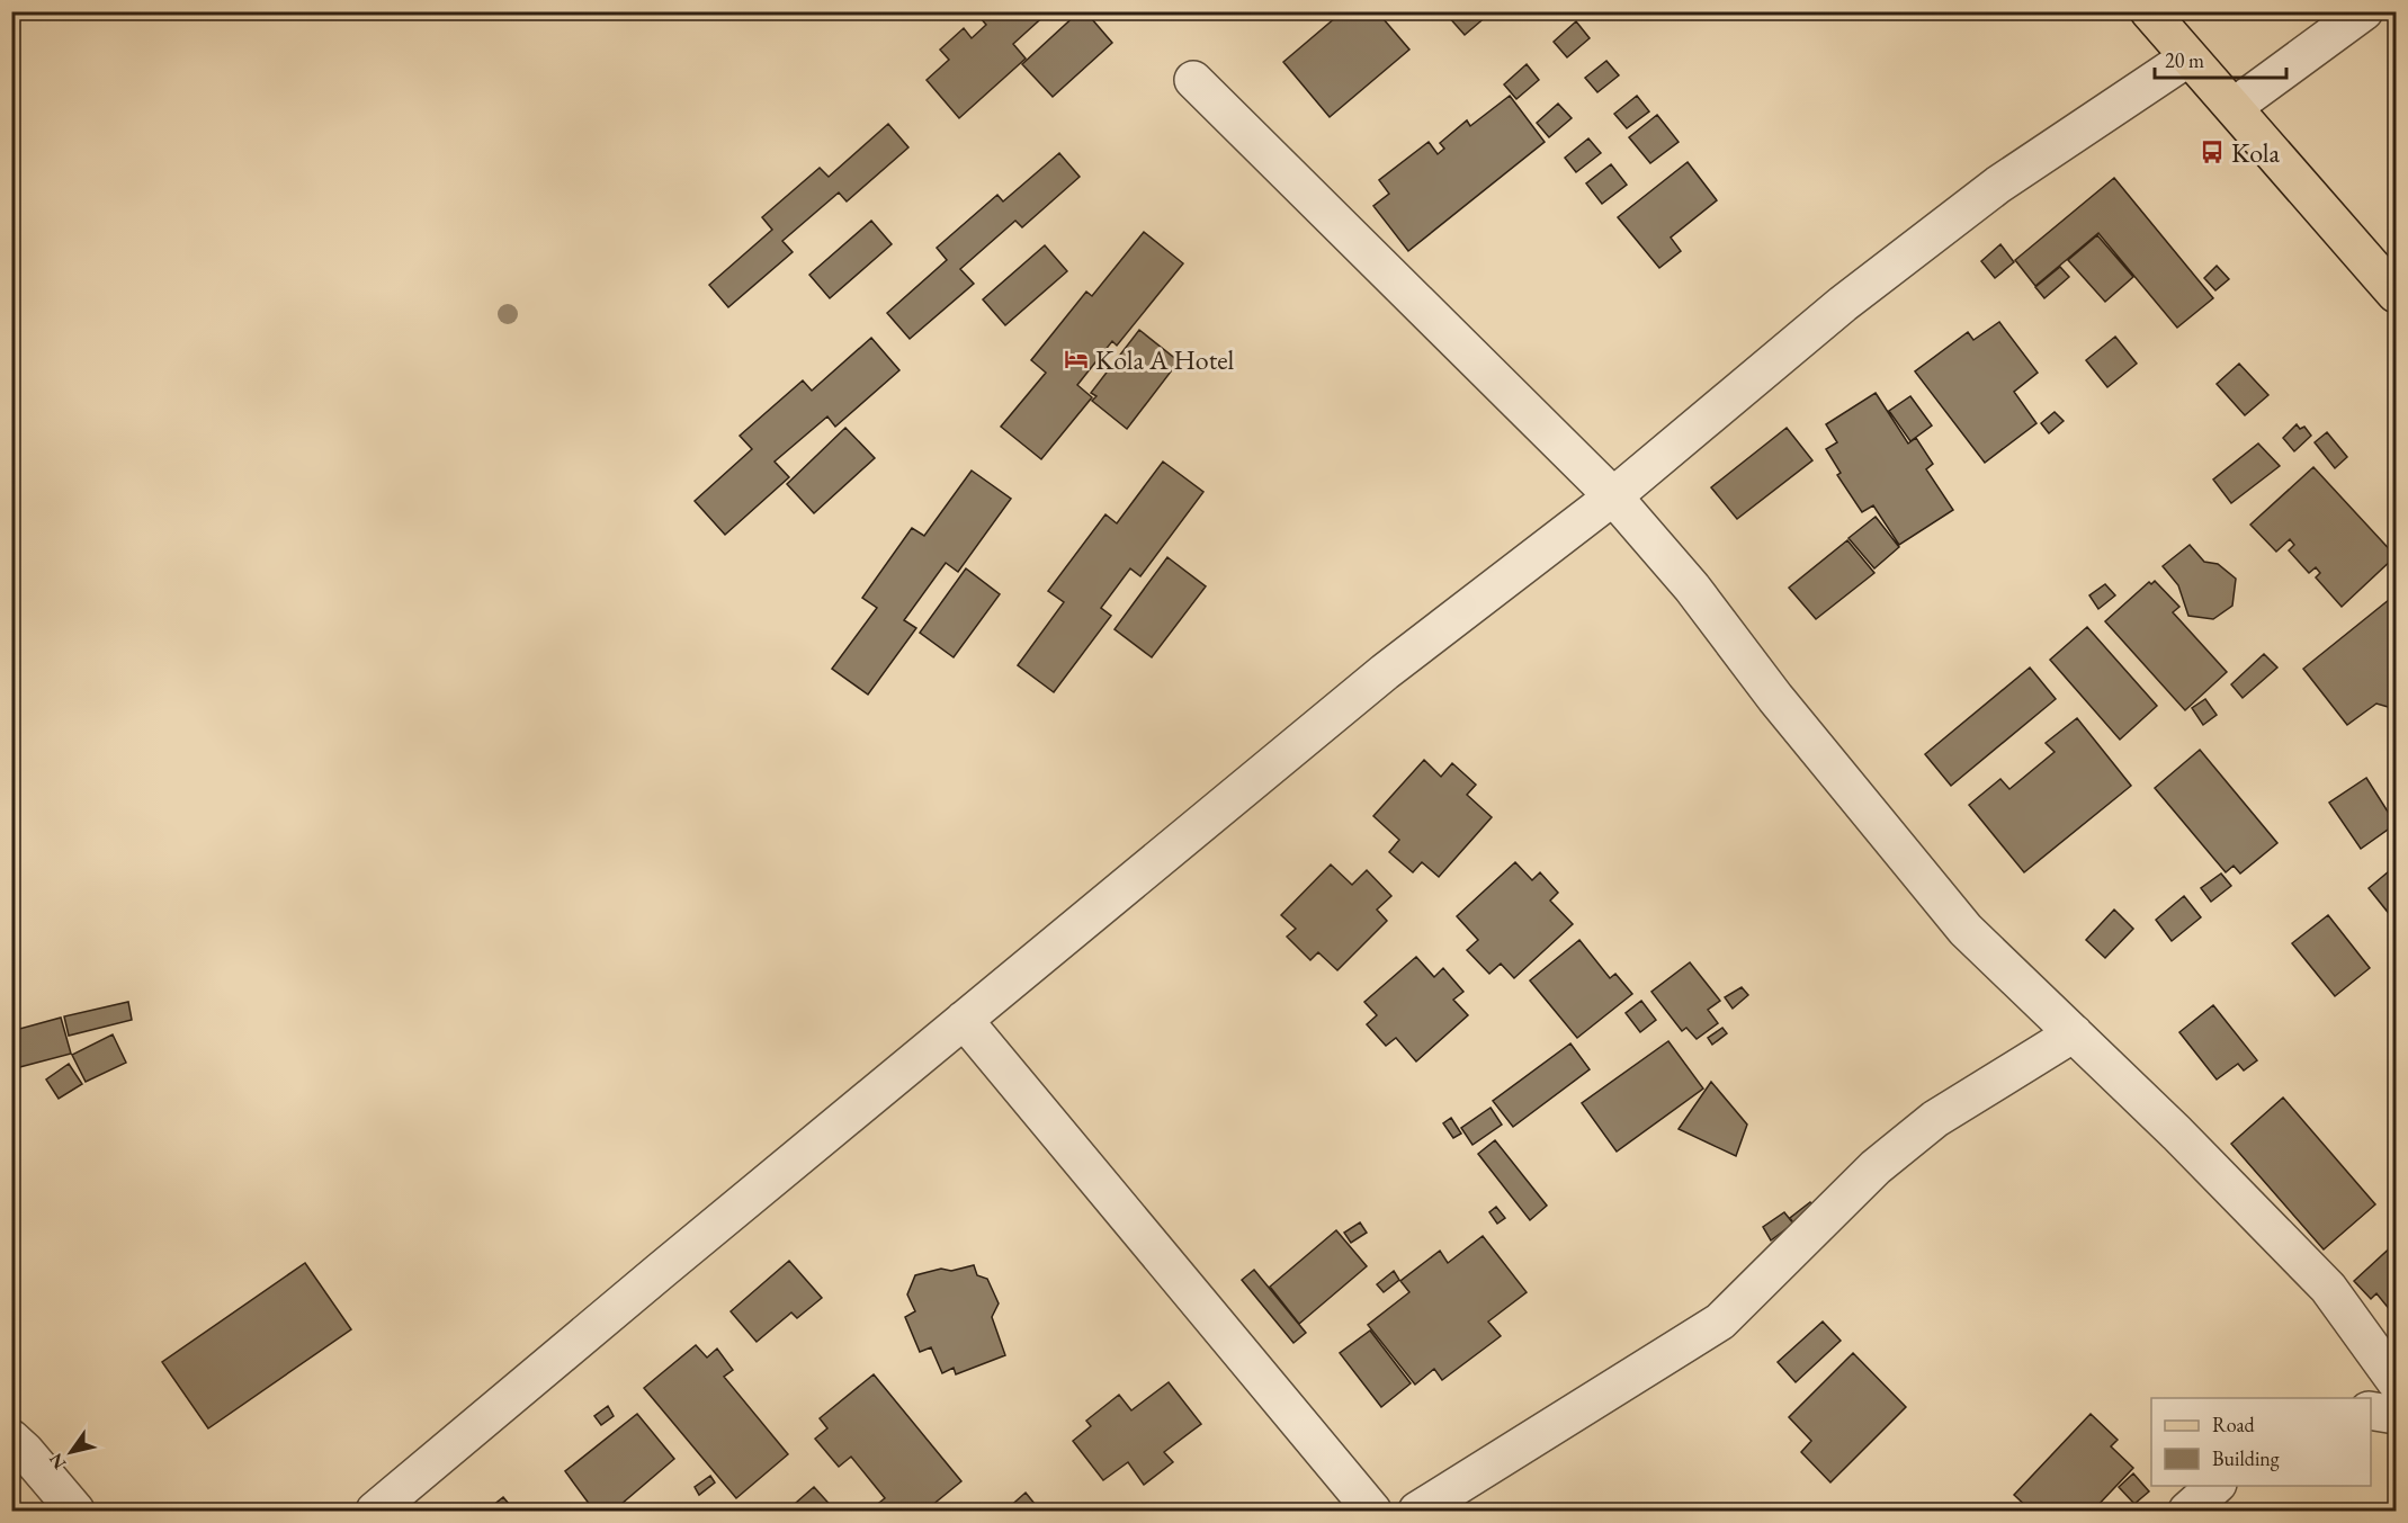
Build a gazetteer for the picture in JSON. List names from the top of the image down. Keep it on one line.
{"places":{"bus stop":["Kola"],"hotel":["Kola A Hotel"]},"legend":["Road","Building"],"scale_bar":"20 m","north":"bottom left"}
